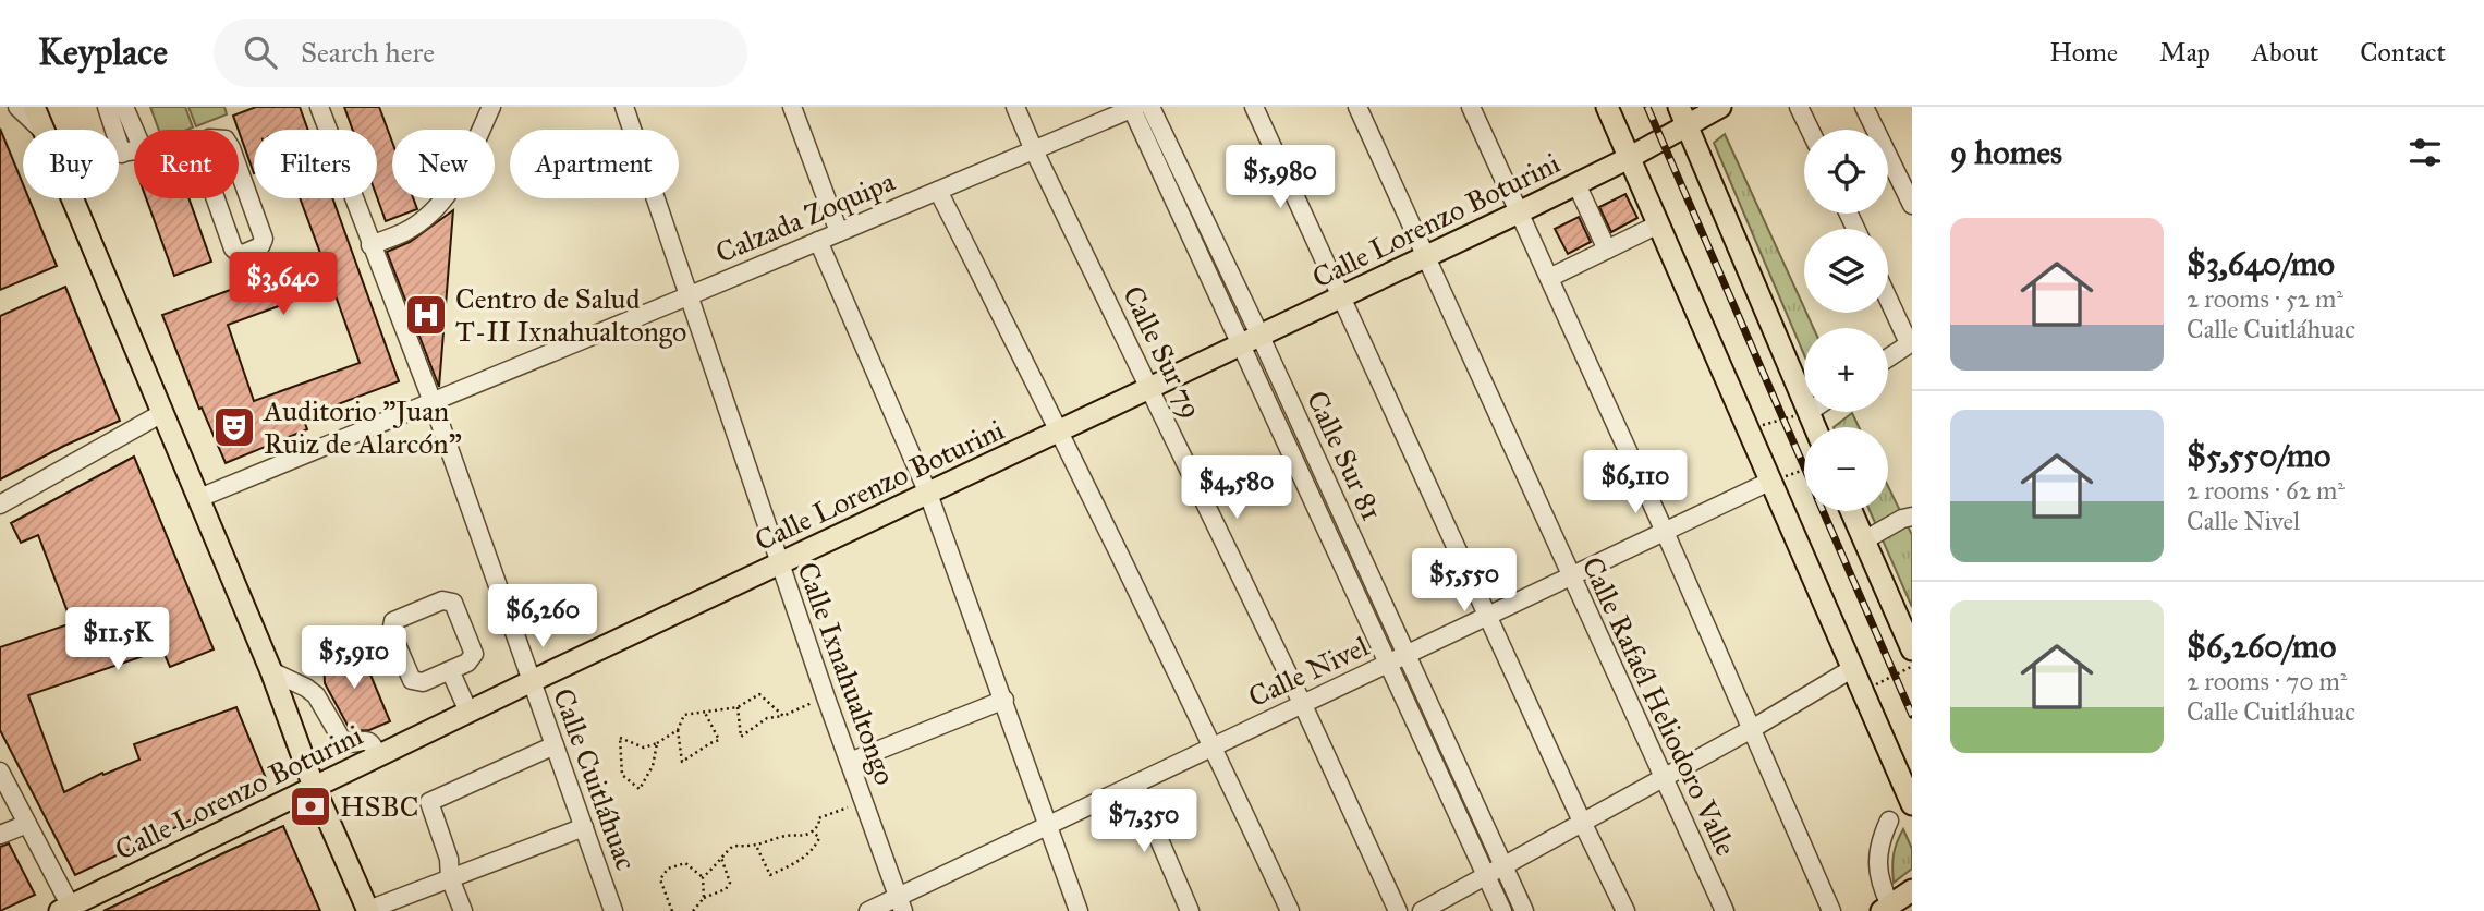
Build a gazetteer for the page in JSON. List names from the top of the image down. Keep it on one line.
{"streets":{"main road":["Calle Lorenzo Boturini"],"street":["Calzada Zoquipa","Calle Sur 79","Calle Sur 81","Calle Nivel","Calle Ixnahualtongo","Calle Rafaél Heliodoro Valle","Calle Cuitláhuac"]},"crossings":[["Calzada Zoquipa","Calle Sur 79"],["Calzada Zoquipa","Calle Sur 81"],["Calzada Zoquipa","Calle Ixnahualtongo"],["Calzada Zoquipa","Calle Cuitláhuac"],["Calle Lorenzo Boturini","Calle Sur 79"],["Calle Lorenzo Boturini","Calle Sur 81"],["Calle Lorenzo Boturini","Calle Ixnahualtongo"],["Calle Lorenzo Boturini","Calle Rafaél Heliodoro Valle"],["Calle Lorenzo Boturini","Calle Cuitláhuac"],["Calle Sur 79","Calle Nivel"],["Calle Sur 81","Calle Nivel"],["Calle Nivel","Calle Ixnahualtongo"],["Calle Nivel","Calle Rafaél Heliodoro Valle"]],"places":{"hospital":["Centro de Salud T-II Ixnahualtongo"],"theatre":["Auditorio \"Juan Ruiz de Alarcón\""],"bank":["HSBC"]},"page":{"header":"Keyplace","search":"Search here","nav":["Home","Map","About","Contact"],"heading":"9 homes","map_buttons":["+","−"],"chip":["Buy","Rent","Filters","New","Apartment"],"price":["$5,980","$3,640","$6,110","$4,580","$5,550","$6,260","$11.5K","$5,910","$7,350"],"list":[{"name":"$3,640/mo","note":"2 rooms · 52 m² · Calle Cuitláhuac"},{"name":"$5,550/mo","note":"2 rooms · 62 m² · Calle Nivel"},{"name":"$6,260/mo","note":"2 rooms · 70 m² · Calle Cuitláhuac"}]}}
